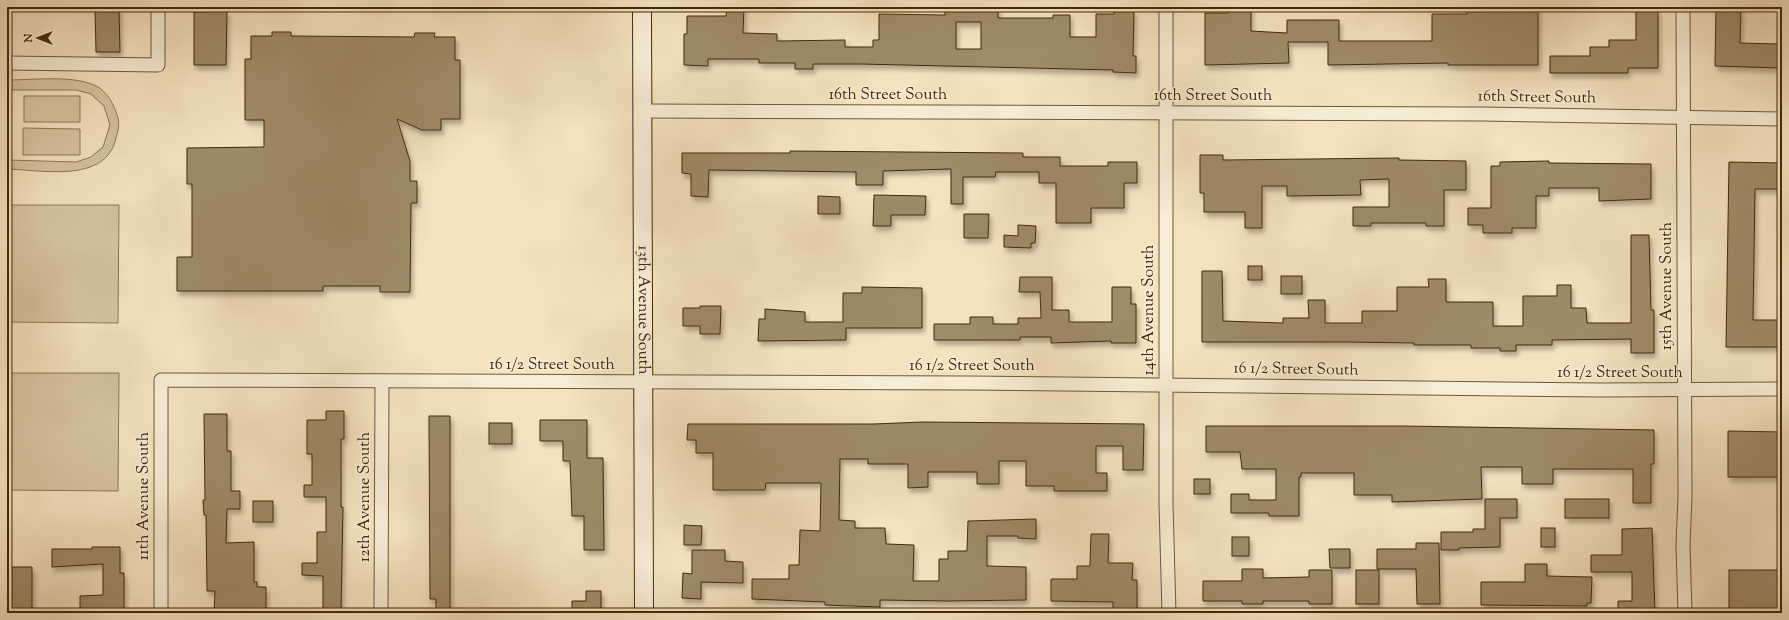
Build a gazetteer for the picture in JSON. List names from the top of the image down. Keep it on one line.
{"streets":{"main road":["13th Avenue South"],"street":["16th Street South","15th Avenue South","14th Avenue South","16 1/2 Street South","11th Avenue South","12th Avenue South"]},"crossings":[["16th Street South","15th Avenue South"],["16th Street South","13th Avenue South"],["16th Street South","14th Avenue South"],["15th Avenue South","16 1/2 Street South"],["13th Avenue South","16 1/2 Street South"],["14th Avenue South","16 1/2 Street South"],["16 1/2 Street South","11th Avenue South"],["16 1/2 Street South","12th Avenue South"]],"north":"left"}
